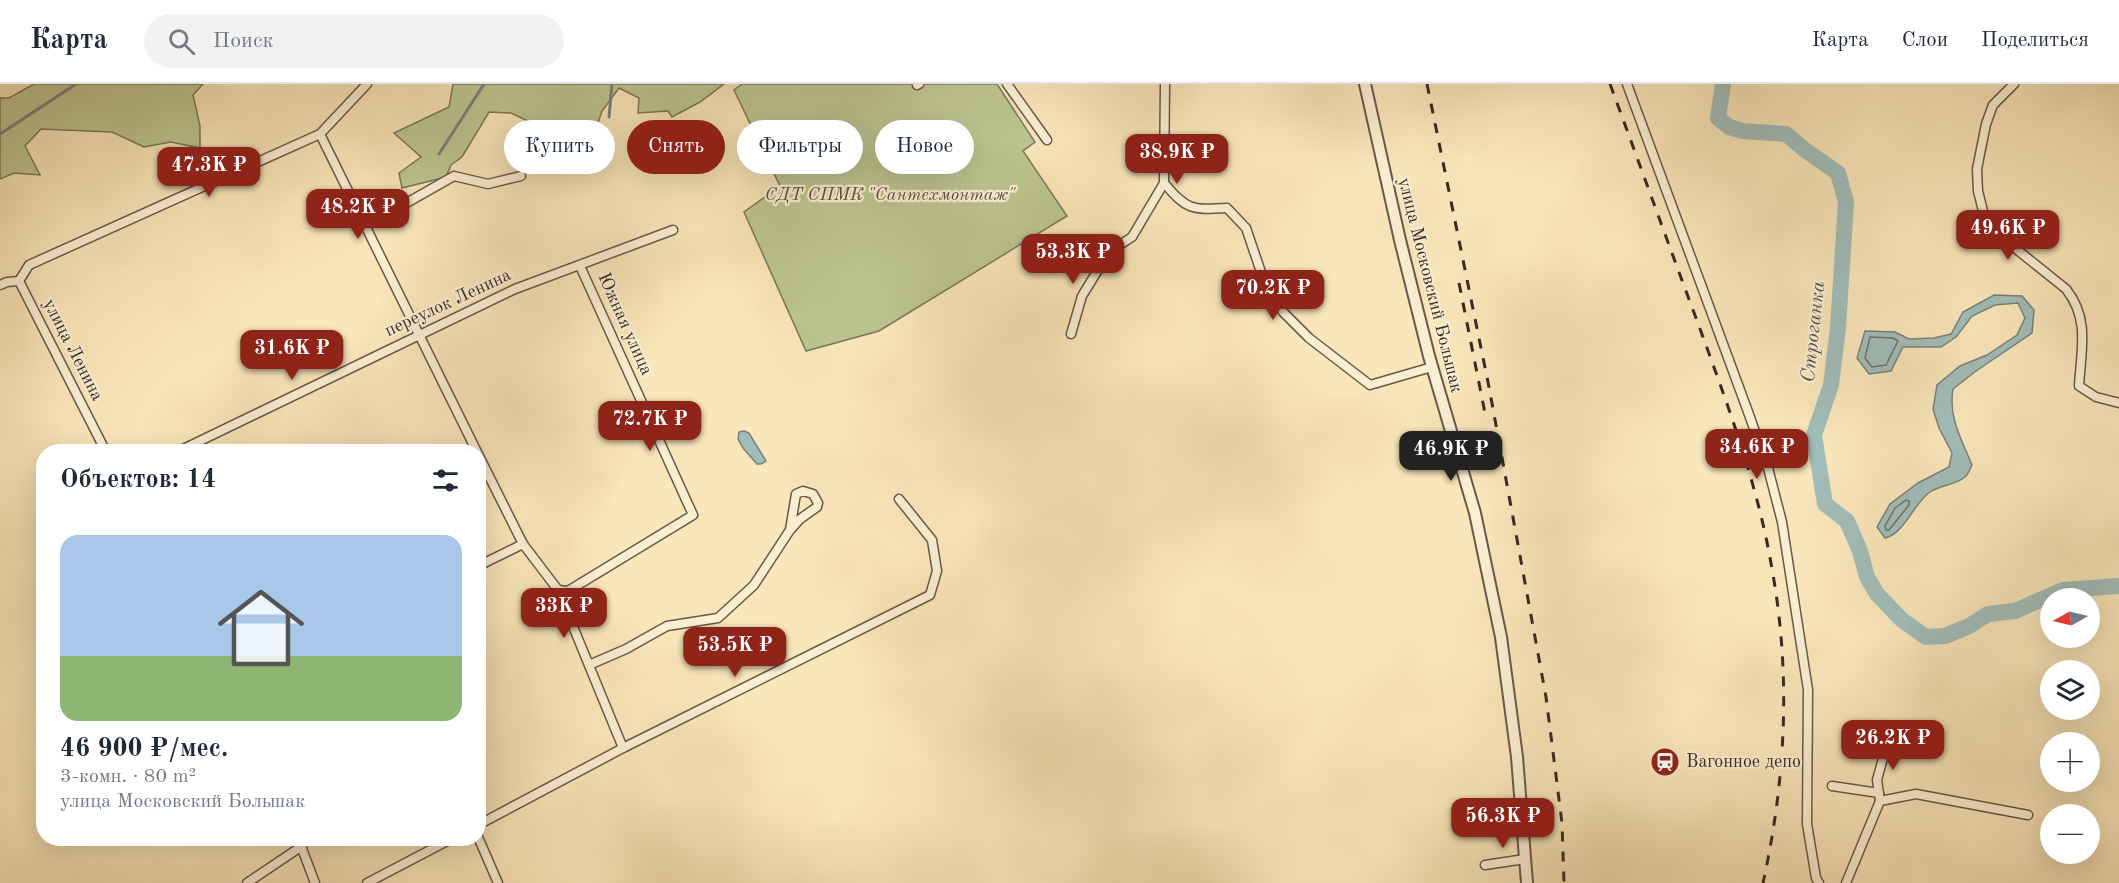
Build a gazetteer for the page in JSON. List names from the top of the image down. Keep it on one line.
{"streets":{"street":["улица Московский Большак","переулок Ленина","Южная улица","улица Ленина"]},"crossings":[["переулок Ленина","Южная улица"]],"water":["Строганка"],"parks":["СДТ СПМК \"Сантехмонтаж\""],"places":{"station":["Вагонное депо"]},"north":"left","page":{"header":"Карта","search":"Поиск","nav":["Карта","Слои","Поделиться"],"chip":["Купить","Снять","Фильтры","Новое"],"price":["38.9K ₽","47.3K ₽","48.2K ₽","49.6K ₽","53.3K ₽","70.2K ₽","31.6K ₽","72.7K ₽","34.6K ₽","46.9K ₽","33K ₽","53.5K ₽","26.2K ₽","56.3K ₽"],"heading":"Объектов: 14","list":[{"name":"46 900 ₽/мес.","note":"3-комн. · 80 m² · улица Московский Большак"}],"map_buttons":["+","−"]}}
